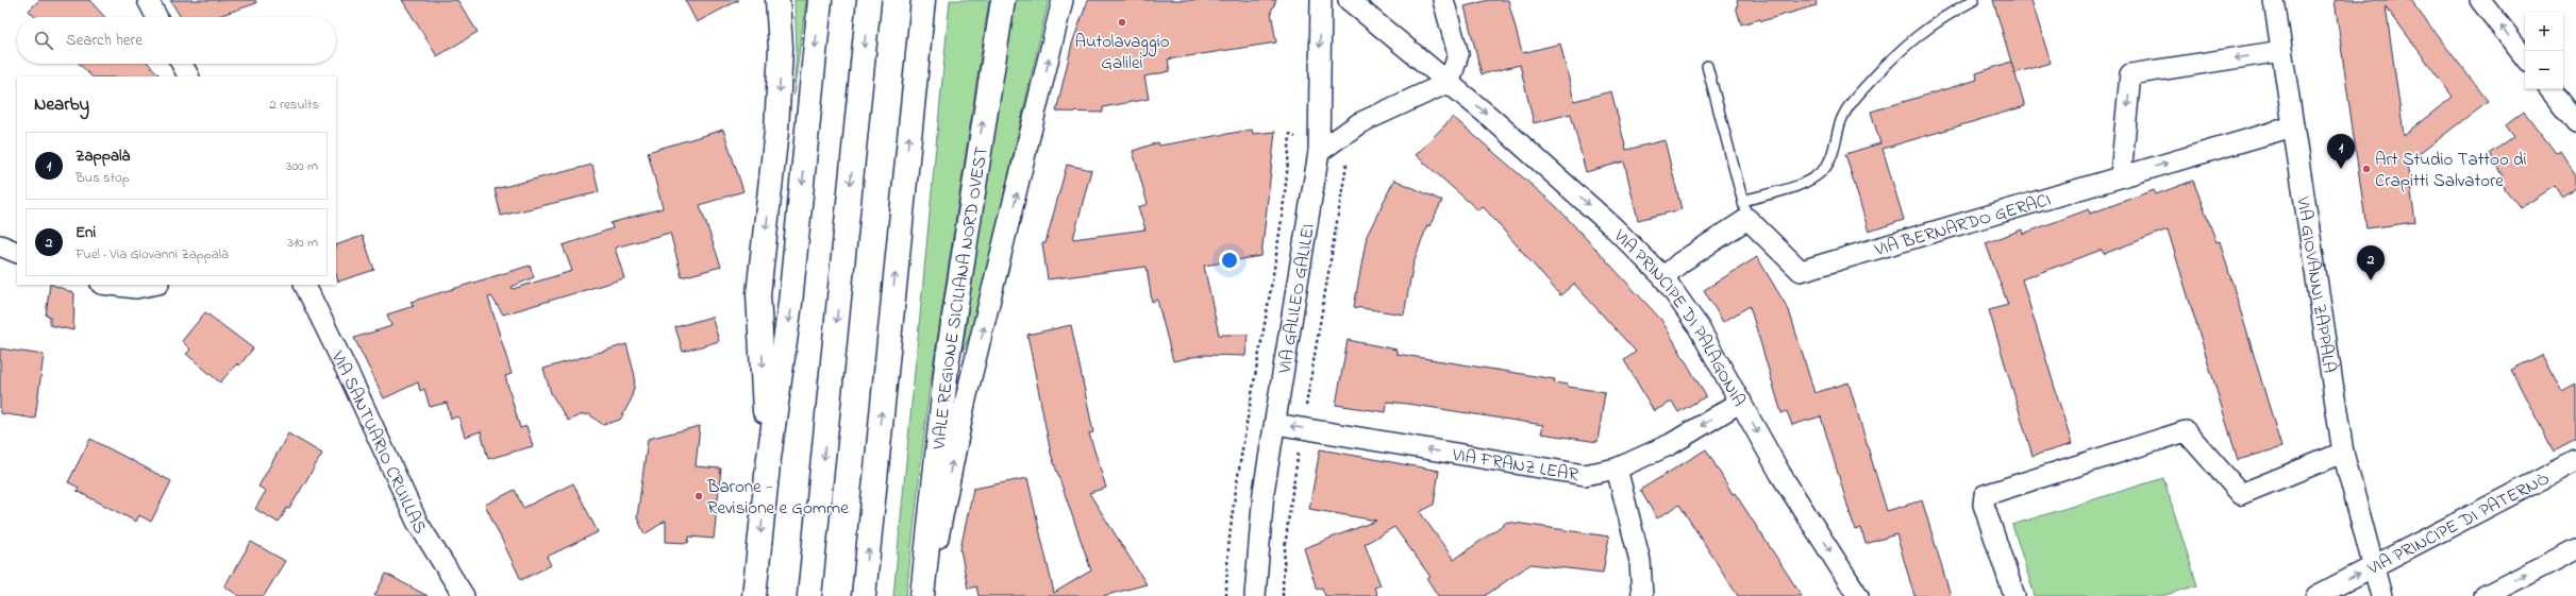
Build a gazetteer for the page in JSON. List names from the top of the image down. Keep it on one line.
{"streets":{"street":["VIA BERNARDO GERACI","VIA GIOVANNI ZAPPALÀ","VIALE REGIONE SICILIANA NORD OVEST","VIA GALILEO GALILEI","VIA PRINCIPE DI PALAGONIA","VIA SANTUARIO CRUILLAS","VIA FRANZ LEAR","VIA PRINCIPE DI PATERNÒ"]},"crossings":[["VIA BERNARDO GERACI","VIA GIOVANNI ZAPPALÀ"],["VIA GIOVANNI ZAPPALÀ","VIA PRINCIPE DI PATERNÒ"],["VIA GALILEO GALILEI","VIA FRANZ LEAR"],["VIA PRINCIPE DI PALAGONIA","VIA FRANZ LEAR"]],"one_way":["VIA PRINCIPE DI PALAGONIA","VIA FRANZ LEAR"],"places":["Autolavaggio Galilei","Art Studio Tattoo di Crapitti Salvatore","Barone - Revisione e Gomme"],"page":{"map_buttons":["+","−"],"search":"Search here","heading":["Nearby","2 results"],"list":[{"mark":"1","name":"Zappalà","note":"Bus stop","value":"300 m"},{"mark":"2","name":"Eni","note":"Fuel · Via Giovanni Zappalà","value":"310 m"}],"pins":["1","2"]}}
